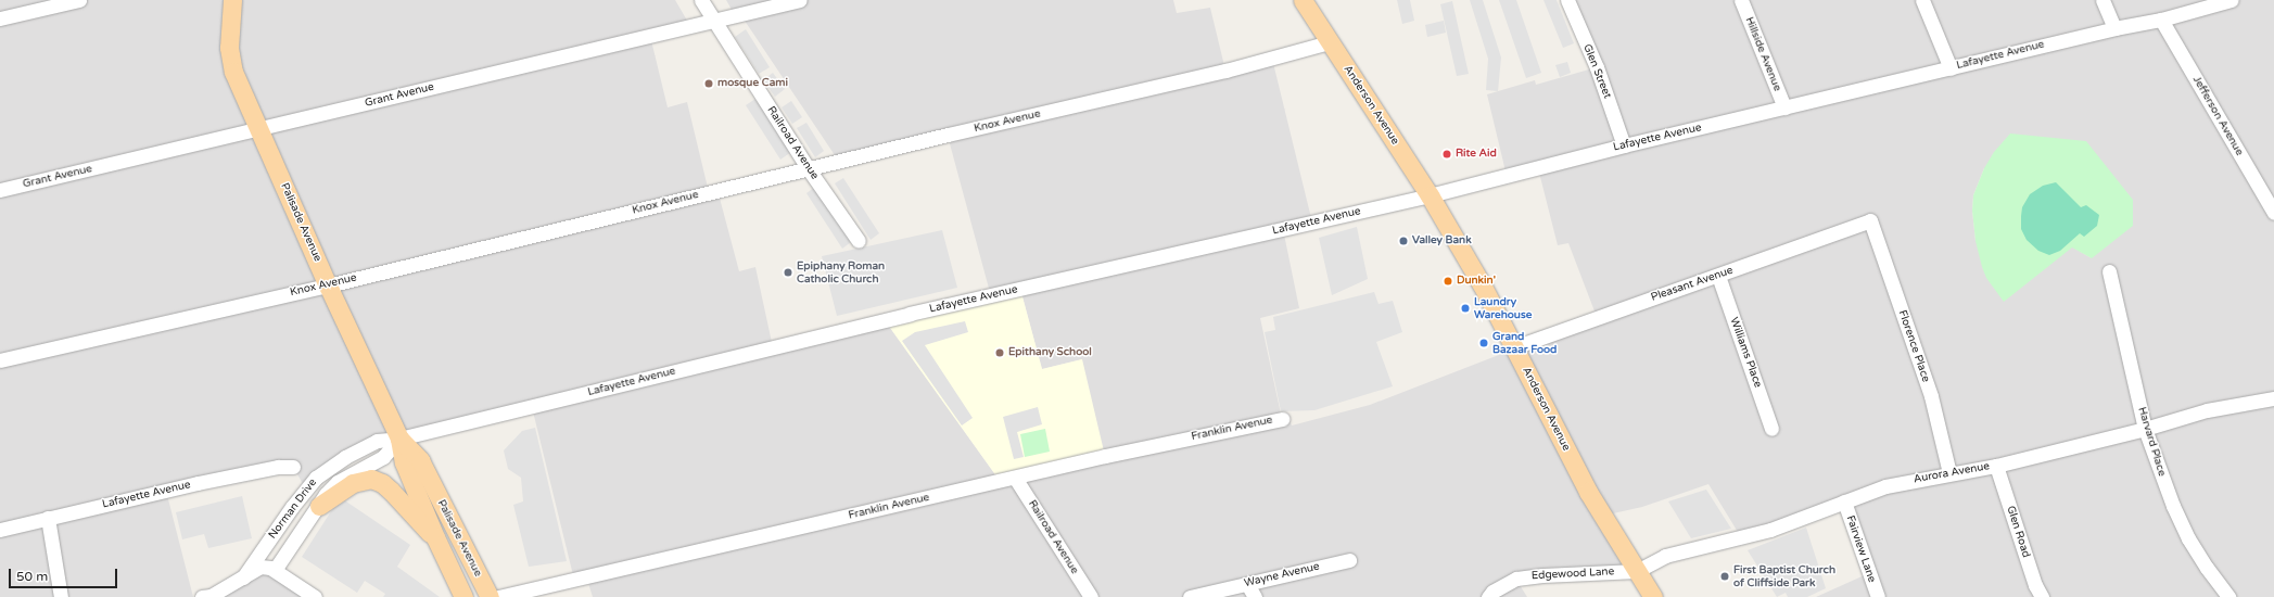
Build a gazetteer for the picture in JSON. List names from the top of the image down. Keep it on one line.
{"streets":{"main road":["Anderson Avenue","Palisade Avenue"],"street":["Hillside Avenue","Lafayette Avenue","Glen Street","Grant Avenue","Jefferson Avenue","Knox Avenue","Railroad Avenue","Pleasant Avenue","Florence Place","Williams Place","Franklin Avenue","Harvard Place","Aurora Avenue","Norman Drive","Glen Road","Fairview Lane","Edgewood Lane","Wayne Avenue"]},"crossings":[["Hillside Avenue","Lafayette Avenue"],["Lafayette Avenue","Glen Street"],["Lafayette Avenue","Anderson Avenue"],["Lafayette Avenue","Jefferson Avenue"],["Lafayette Avenue","Palisade Avenue"],["Lafayette Avenue","Norman Drive"],["Grant Avenue","Railroad Avenue"],["Grant Avenue","Palisade Avenue"],["Anderson Avenue","Knox Avenue"],["Anderson Avenue","Pleasant Avenue"],["Anderson Avenue","Aurora Avenue"],["Anderson Avenue","Edgewood Lane"],["Knox Avenue","Railroad Avenue"],["Knox Avenue","Palisade Avenue"],["Railroad Avenue","Franklin Avenue"],["Palisade Avenue","Norman Drive"],["Pleasant Avenue","Florence Place"],["Pleasant Avenue","Williams Place"],["Florence Place","Aurora Avenue"],["Harvard Place","Aurora Avenue"],["Aurora Avenue","Glen Road"],["Aurora Avenue","Fairview Lane"],["Aurora Avenue","Edgewood Lane"]],"places":["mosque Cami","Rite Aid","Valley Bank","Epiphany Roman Catholic Church","Dunkin'","Laundry Warehouse","Grand Bazaar Food","Epithany School","First Baptist Church of Cliffside Park"],"scale_bar":"50 m"}
